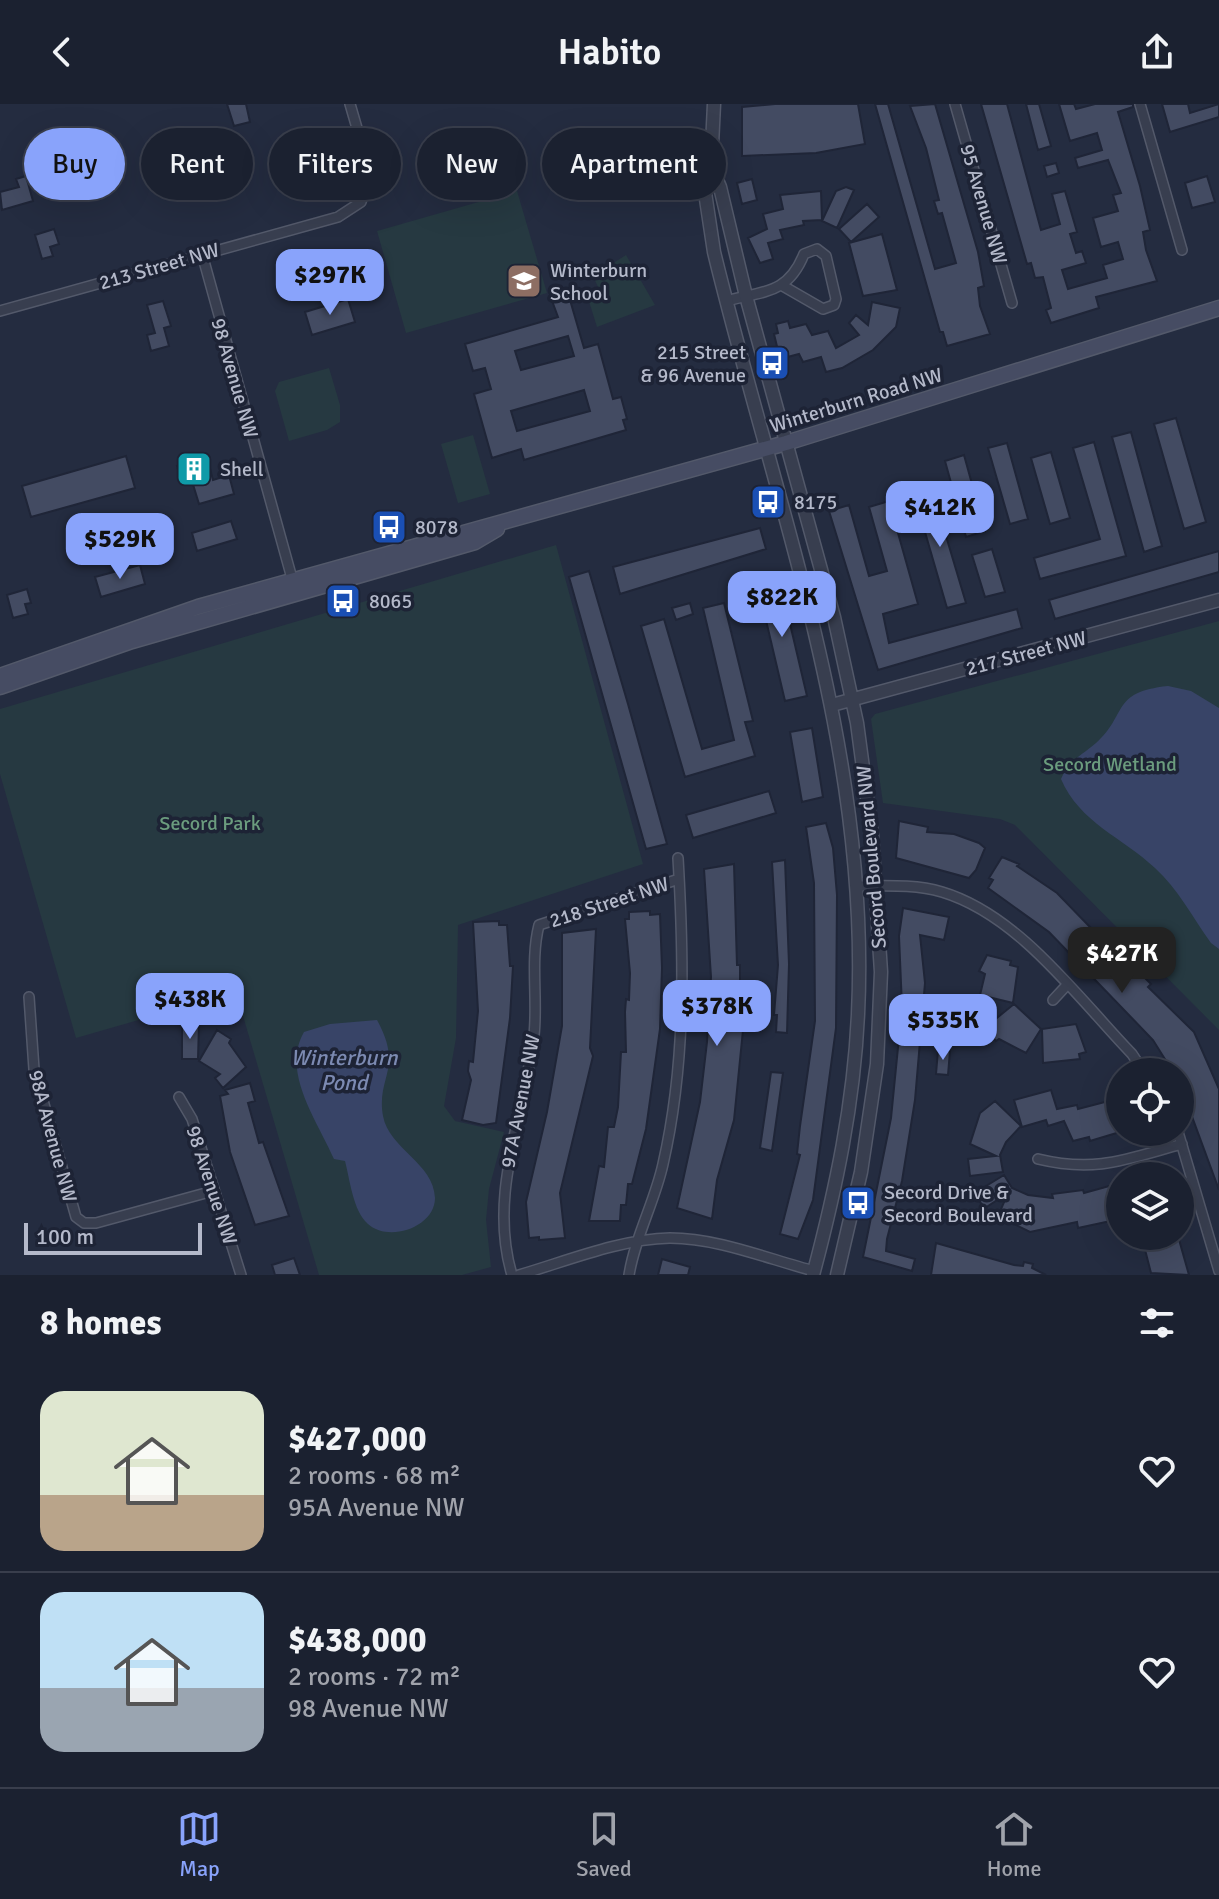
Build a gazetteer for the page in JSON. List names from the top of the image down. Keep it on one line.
{"streets":{"main road":["Winterburn Road NW"],"street":["95 Avenue NW","213 Street NW","98 Avenue NW","217 Street NW","Secord Boulevard NW","218 Street NW","97A Avenue NW","98A Avenue NW"]},"crossings":[["213 Street NW","98 Avenue NW"],["98 Avenue NW","Winterburn Road NW"],["98 Avenue NW","98A Avenue NW"],["Winterburn Road NW","Secord Boulevard NW"],["217 Street NW","Secord Boulevard NW"],["218 Street NW","97A Avenue NW"]],"water":["Winterburn Pond"],"parks":["Secord Wetland","Secord Park"],"places":{"school or university":["Winterburn School"],"bus stop":["215 Street & 96 Avenue","8175","8078","8065","Secord Drive & Secord Boulevard"],"building":["Shell"]},"scale_bar":"100 m","page":{"header":"Habito","chip":["Buy","Rent","Filters","New","Apartment"],"price":["$297K","$412K","$529K","$822K","$427K","$438K","$378K","$535K"],"scale":"100 m","heading":"8 homes","list":[{"name":"$427,000","note":"2 rooms · 68 m² · 95A Avenue NW"},{"name":"$438,000","note":"2 rooms · 72 m² · 98 Avenue NW"}],"tabs":["Map","Saved","Home"]}}
